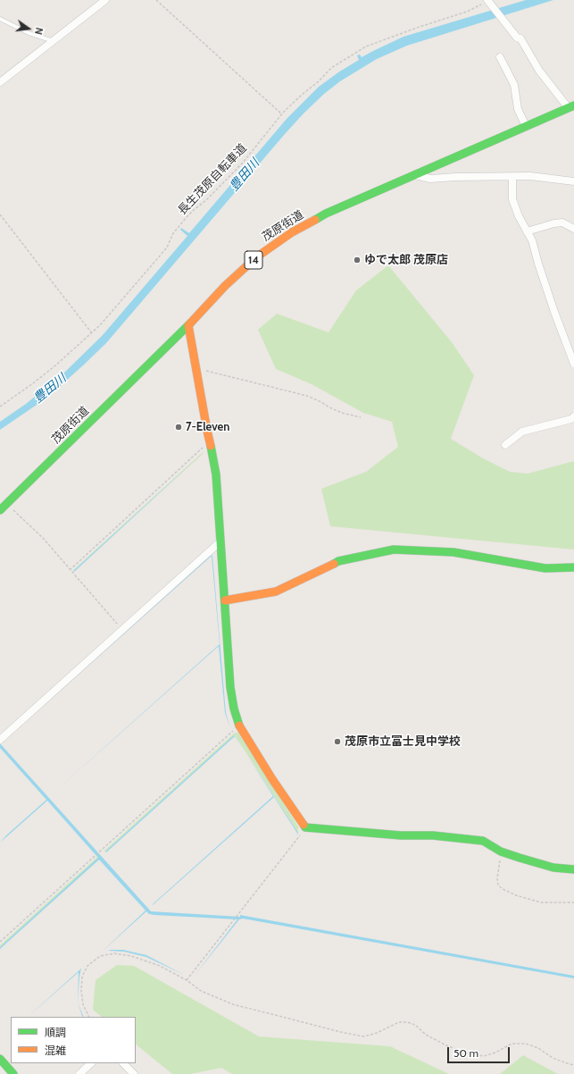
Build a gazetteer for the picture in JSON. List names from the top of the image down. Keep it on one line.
{"streets":{"street":["茂原街道","14"],"path":["長生茂原自転車道"]},"water":["豊田川"],"places":["ゆで太郎 茂原店","7-Eleven","茂原市立冨士見中学校"],"legend":["順調","混雑"],"scale_bar":"50 m","north":"right"}
